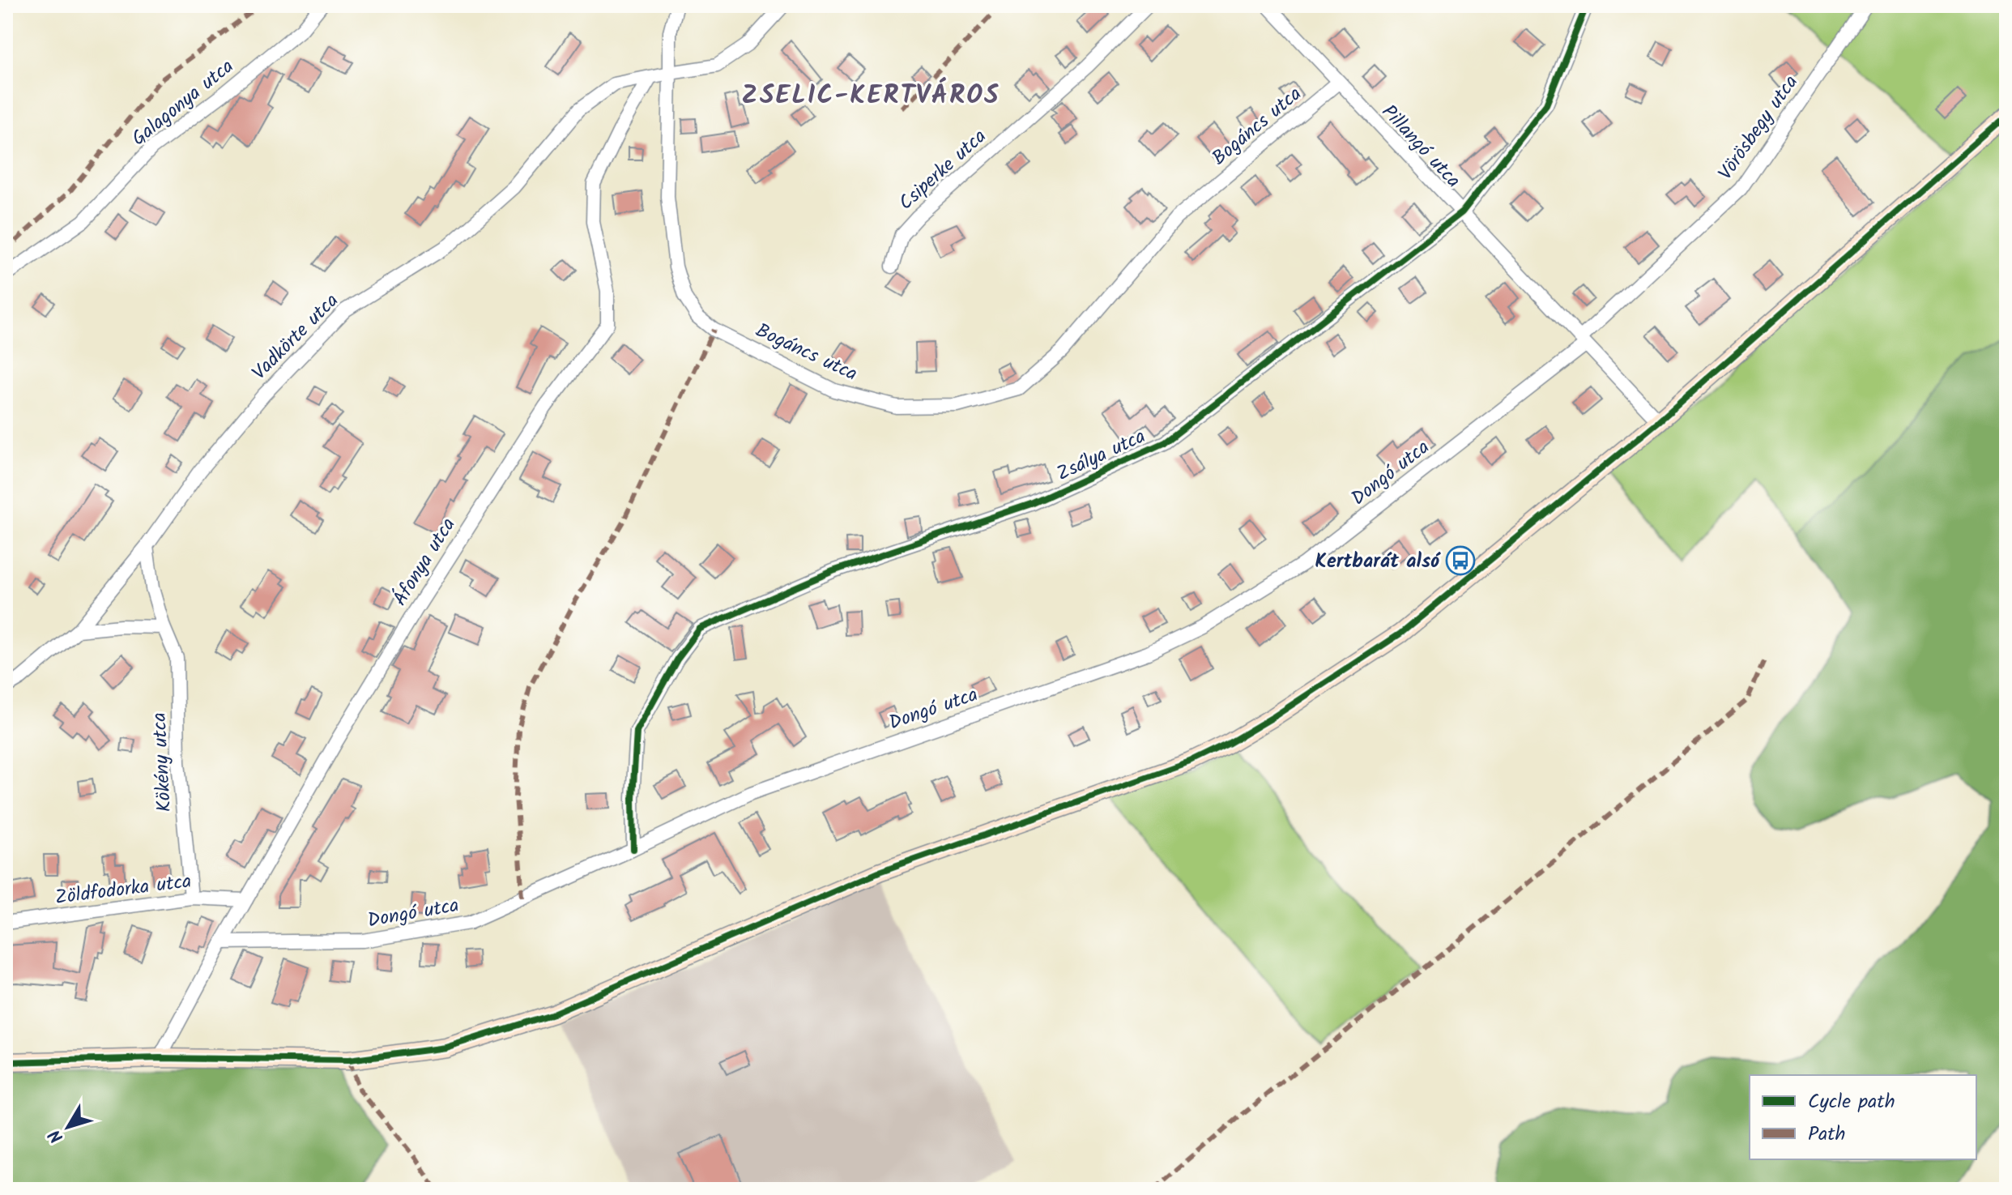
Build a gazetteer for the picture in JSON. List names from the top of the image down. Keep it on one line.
{"streets":{"street":["Galagonya utca","Bogáncs utca","Vörösbegy utca","Pillangó utca","Csiperke utca","Vadkörte utca","Zsálya utca","Dongó utca","Áfonya utca","Kökény utca","Zöldfodorka utca"]},"crossings":[["Bogáncs utca","Pillangó utca"],["Bogáncs utca","Vadkörte utca"],["Vörösbegy utca","Pillangó utca"],["Vörösbegy utca","Dongó utca"],["Pillangó utca","Zsálya utca"],["Pillangó utca","Dongó utca"],["Vadkörte utca","Áfonya utca"],["Vadkörte utca","Kökény utca"],["Zsálya utca","Dongó utca"],["Dongó utca","Áfonya utca"],["Áfonya utca","Zöldfodorka utca"],["Kökény utca","Zöldfodorka utca"]],"districts":["ZSELIC-KERTVÁROS"],"places":{"bus stop":["Kertbarát alsó"]},"legend":["Cycle path","Path"],"north":"bottom left"}
